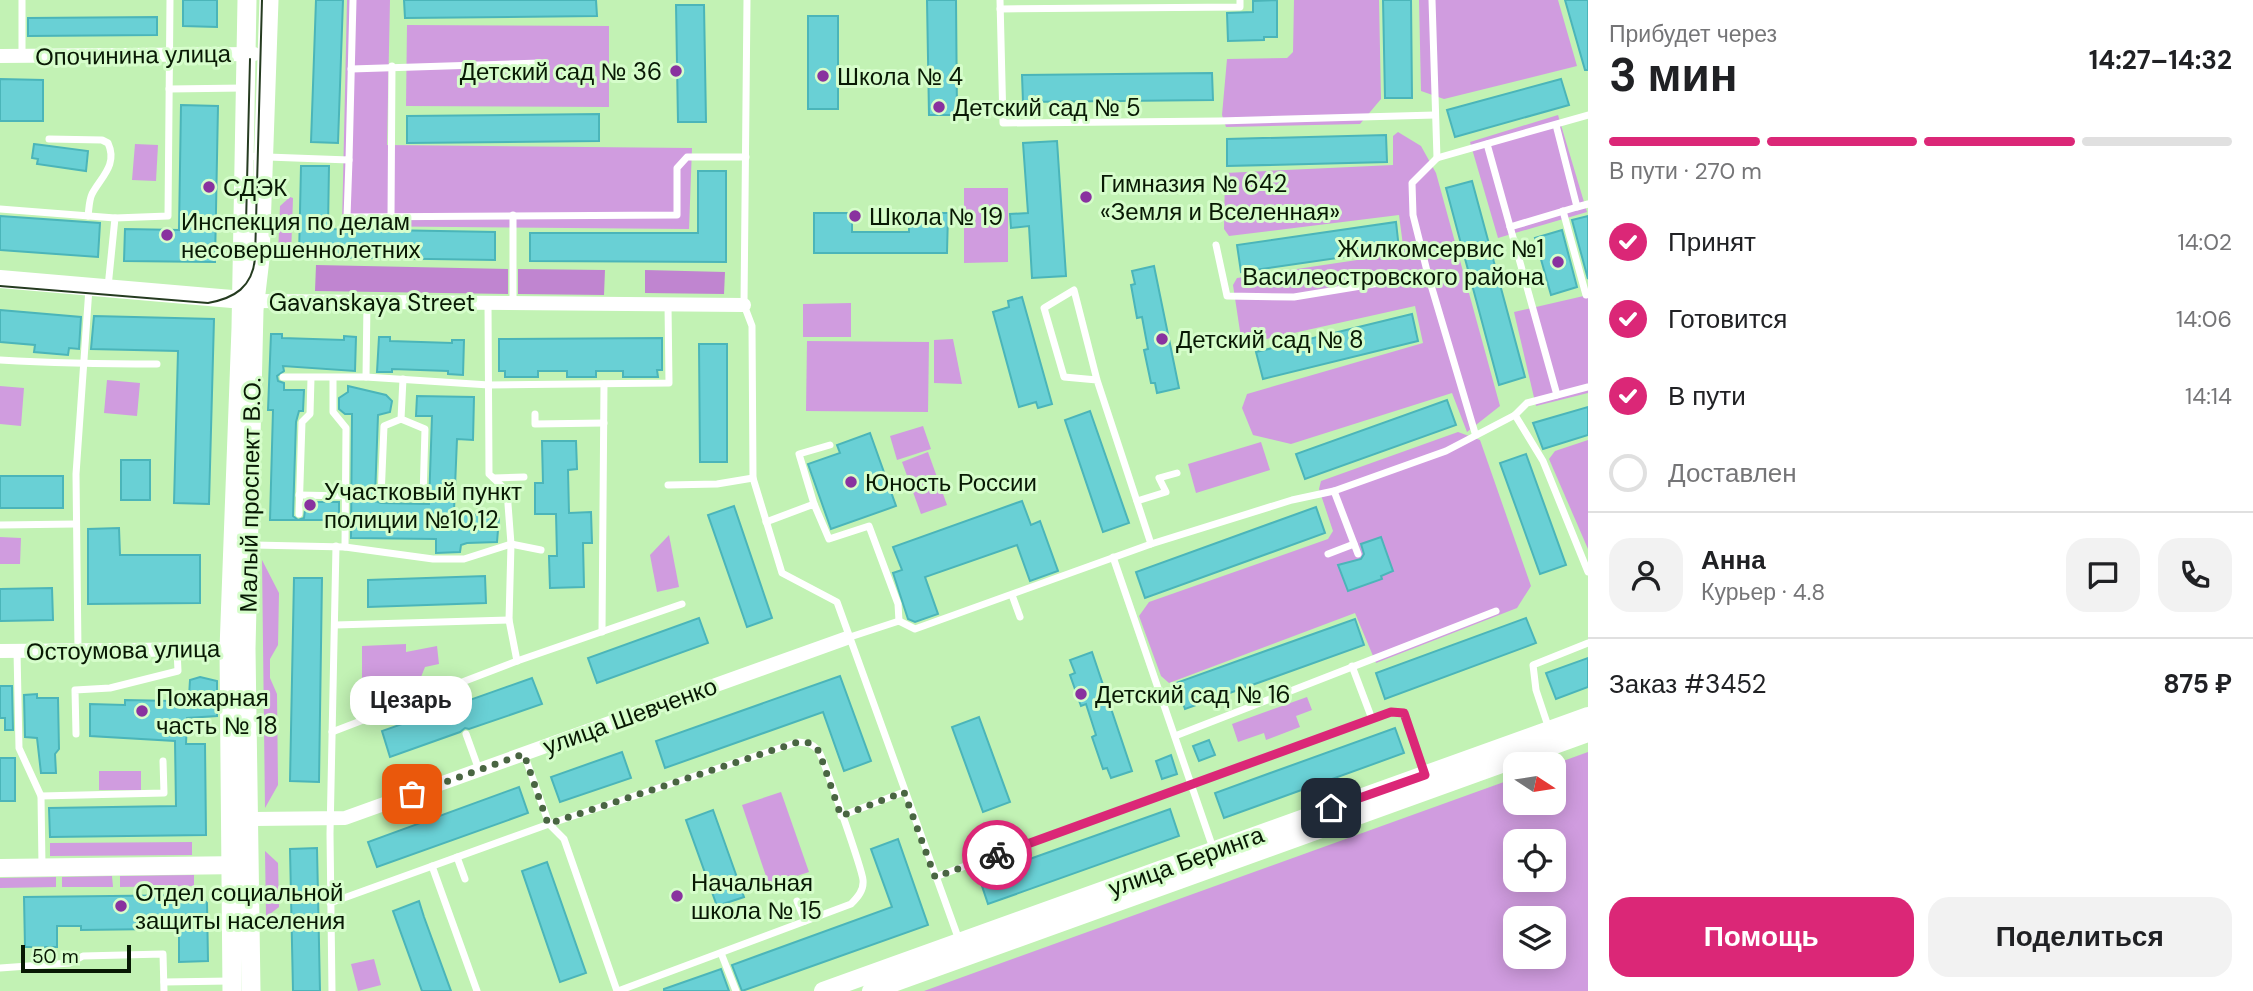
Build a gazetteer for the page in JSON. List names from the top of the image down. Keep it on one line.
{"streets":{"main road":["Малый проспект В.О."],"street":["Опочинина улица","Gavanskaya Street","Остоумова улица","улица Шевченко","улица Беринга"]},"crossings":[["Опочинина улица","Малый проспект В.О."],["Gavanskaya Street","Малый проспект В.О."],["Малый проспект В.О.","Остоумова улица"],["Малый проспект В.О.","улица Шевченко"]],"places":["Детский сад № 36","Школа № 4","Детский сад № 5","СДЭК","Гимназия № 642 «Земля и Вселенная»","Школа № 19","Инспекция по делам несовершеннолетних","Жилкомсервис №1 Василеостровского района","Детский сад № 8","Юность России","Участковый пункт полиции №10,12","Детский сад № 16","Пожарная часть № 18","Цезарь","Начальная школа № 15","Отдел социальной защиты населения"],"scale_bar":"50 m","north":"right","page":{"heading":["3 мин","Прибудет через","14:27–14:32"],"panel":["Анна","Курьер · 4.8","Заказ #3452","875 ₽"],"bar":"В пути · 270 m","list":[["Принят","14:02"],["Готовится","14:06"],["В пути","14:14"],"Доставлен"],"bubble":"Цезарь","buttons":["Помощь","Поделиться"],"scale":"50 m"}}
